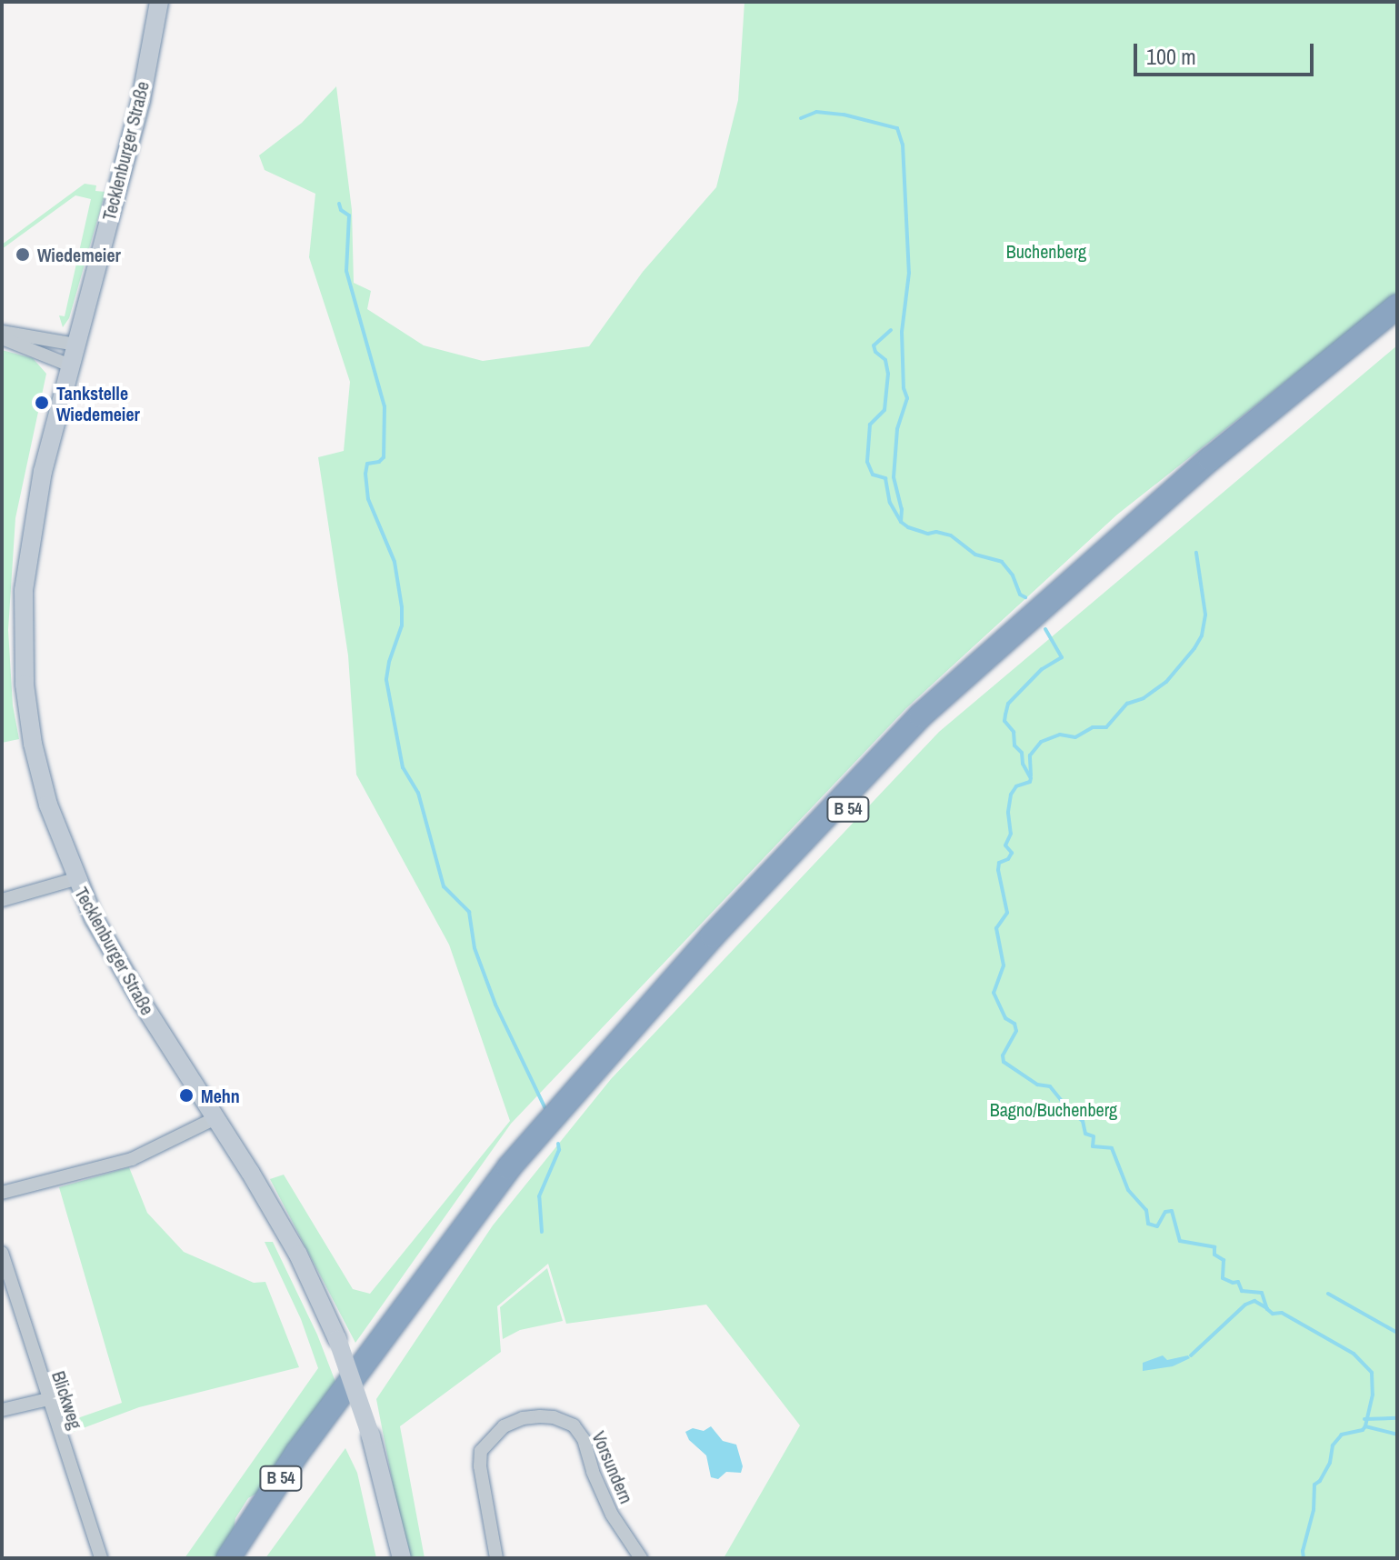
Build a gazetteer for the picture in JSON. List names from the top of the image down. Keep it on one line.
{"streets":{"highway":["B 54"],"main road":["Tecklenburger Straße"],"street":["Blickweg","Vorsundern"]},"parks":["Buchenberg","Bagno/Buchenberg"],"places":["Wiedemeier","Tankstelle Wiedemeier","Mehn"],"scale_bar":"100 m"}
